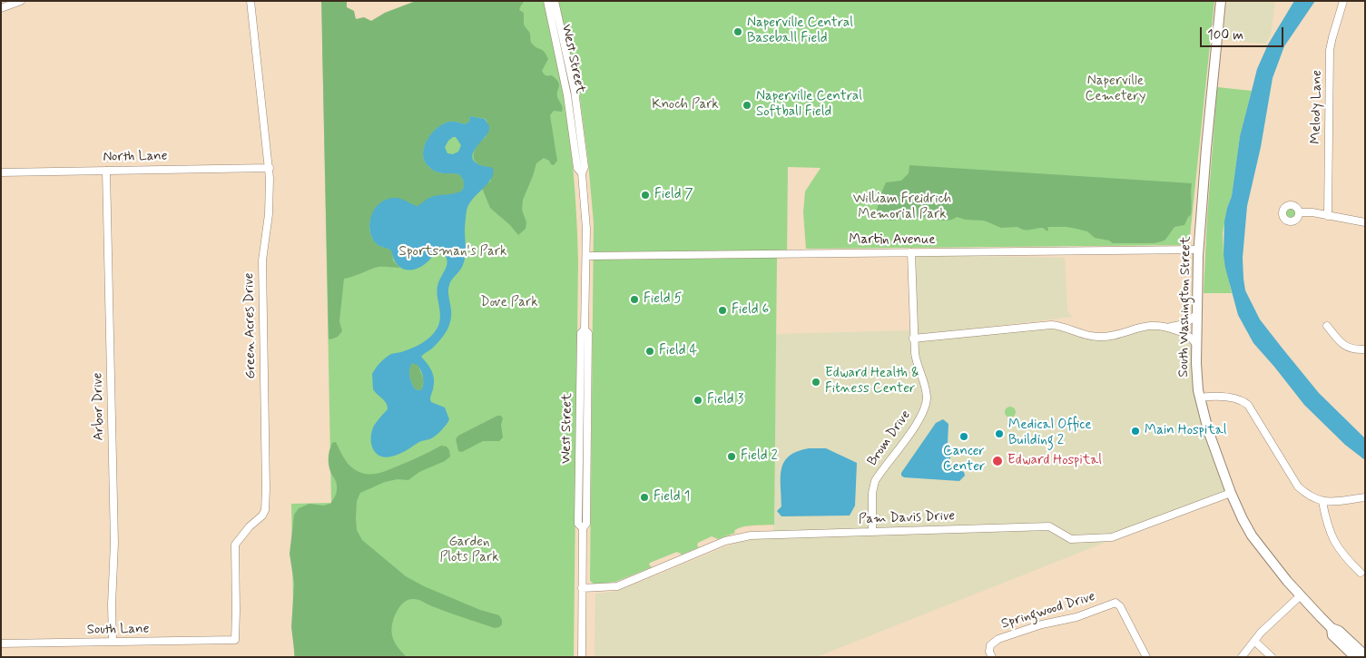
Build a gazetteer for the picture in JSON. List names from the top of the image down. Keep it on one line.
{"streets":{"main road":["South Washington Street"],"street":["West Street","Melody Lane","North Lane","Martin Avenue","Green Acres Drive","Arbor Drive","Brom Drive","Pam Davis Drive","Springwood Drive","South Lane"]},"crossings":[["West Street","Martin Avenue"],["West Street","Pam Davis Drive"],["North Lane","Green Acres Drive"],["North Lane","Arbor Drive"],["Martin Avenue","South Washington Street"],["Martin Avenue","Brom Drive"],["South Washington Street","Pam Davis Drive"],["Green Acres Drive","South Lane"],["Arbor Drive","South Lane"],["Brom Drive","Pam Davis Drive"]],"parks":["Naperville Cemetery","Knoch Park","William Freidrich Memorial Park","Sportsman's Park","Dove Park","Garden Plots Park"],"places":["Naperville Central Baseball Field","Naperville Central Softball Field","Field 7","Field 5","Field 6","Field 4","Edward Health & Fitness Center","Field 3","Main Hospital","Medical Office Building 2","Cancer Center","Field 2","Edward Hospital","Field 1"],"scale_bar":"100 m"}
